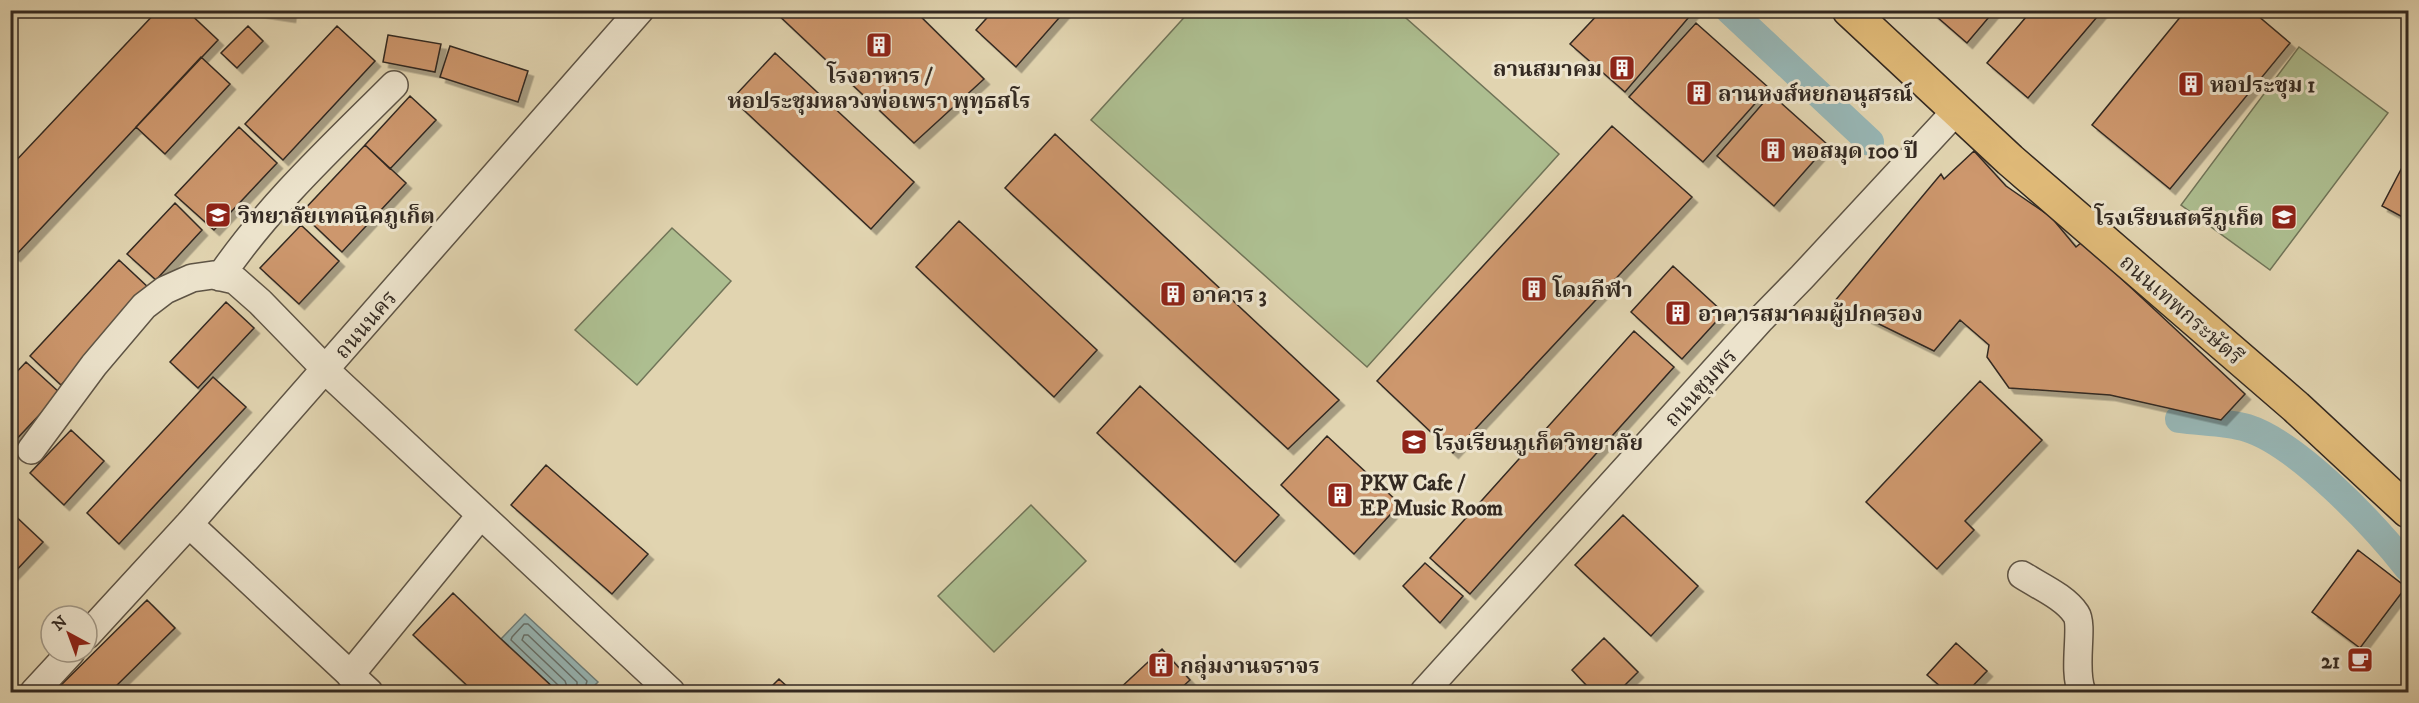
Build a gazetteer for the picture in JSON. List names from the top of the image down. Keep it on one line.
{"streets":{"main road":["ถนนเทพกระษัตรี"],"street":["ถนนนคร","ถนนชุมพร"]},"crossings":[["ถนนเทพกระษัตรี","ถนนชุมพร"]],"places":{"building":["โรงอาหาร / หอประชุมหลวงพ่อเพรา พุทฺธสโร","ลานสมาคม","หอประชุม 1","ลานหงส์หยกอนุสรณ์","หอสมุด 100 ปี","โดมกีฬา","อาคาร 3","อาคารสมาคมผู้ปกครอง","PKW Cafe / EP Music Room","กลุ่มงานจราจร"],"school or university":["วิทยาลัยเทคนิคภูเก็ต","โรงเรียนสตรีภูเก็ต","โรงเรียนภูเก็ตวิทยาลัย"],"cafe":["21"]},"north":"top left"}
